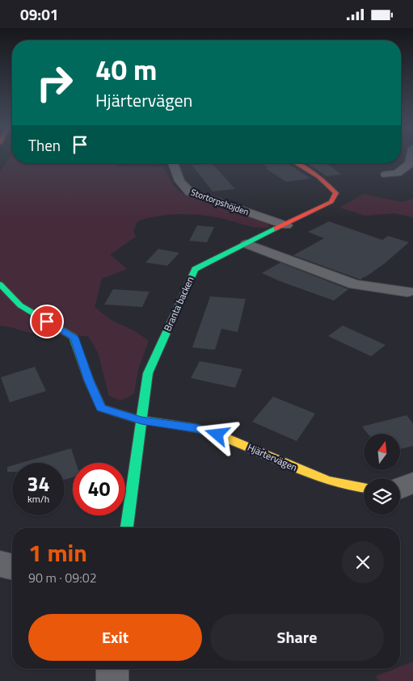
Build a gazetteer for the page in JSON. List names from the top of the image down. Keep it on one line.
{"streets":{"main road":["Branta backen","Hjärtervägen"],"street":["Stortorpshöjden"]},"crossings":[["Stortorpshöjden","Branta backen"],["Branta backen","Hjärtervägen"]],"north":"top","page":{"status":"09:01","turn":["40 m","Hjärtervägen"],"then":"Then","speed":"34 km/h","limit":"40","heading":["1 min","90 m · 09:02"],"buttons":["Exit","Share"]}}
